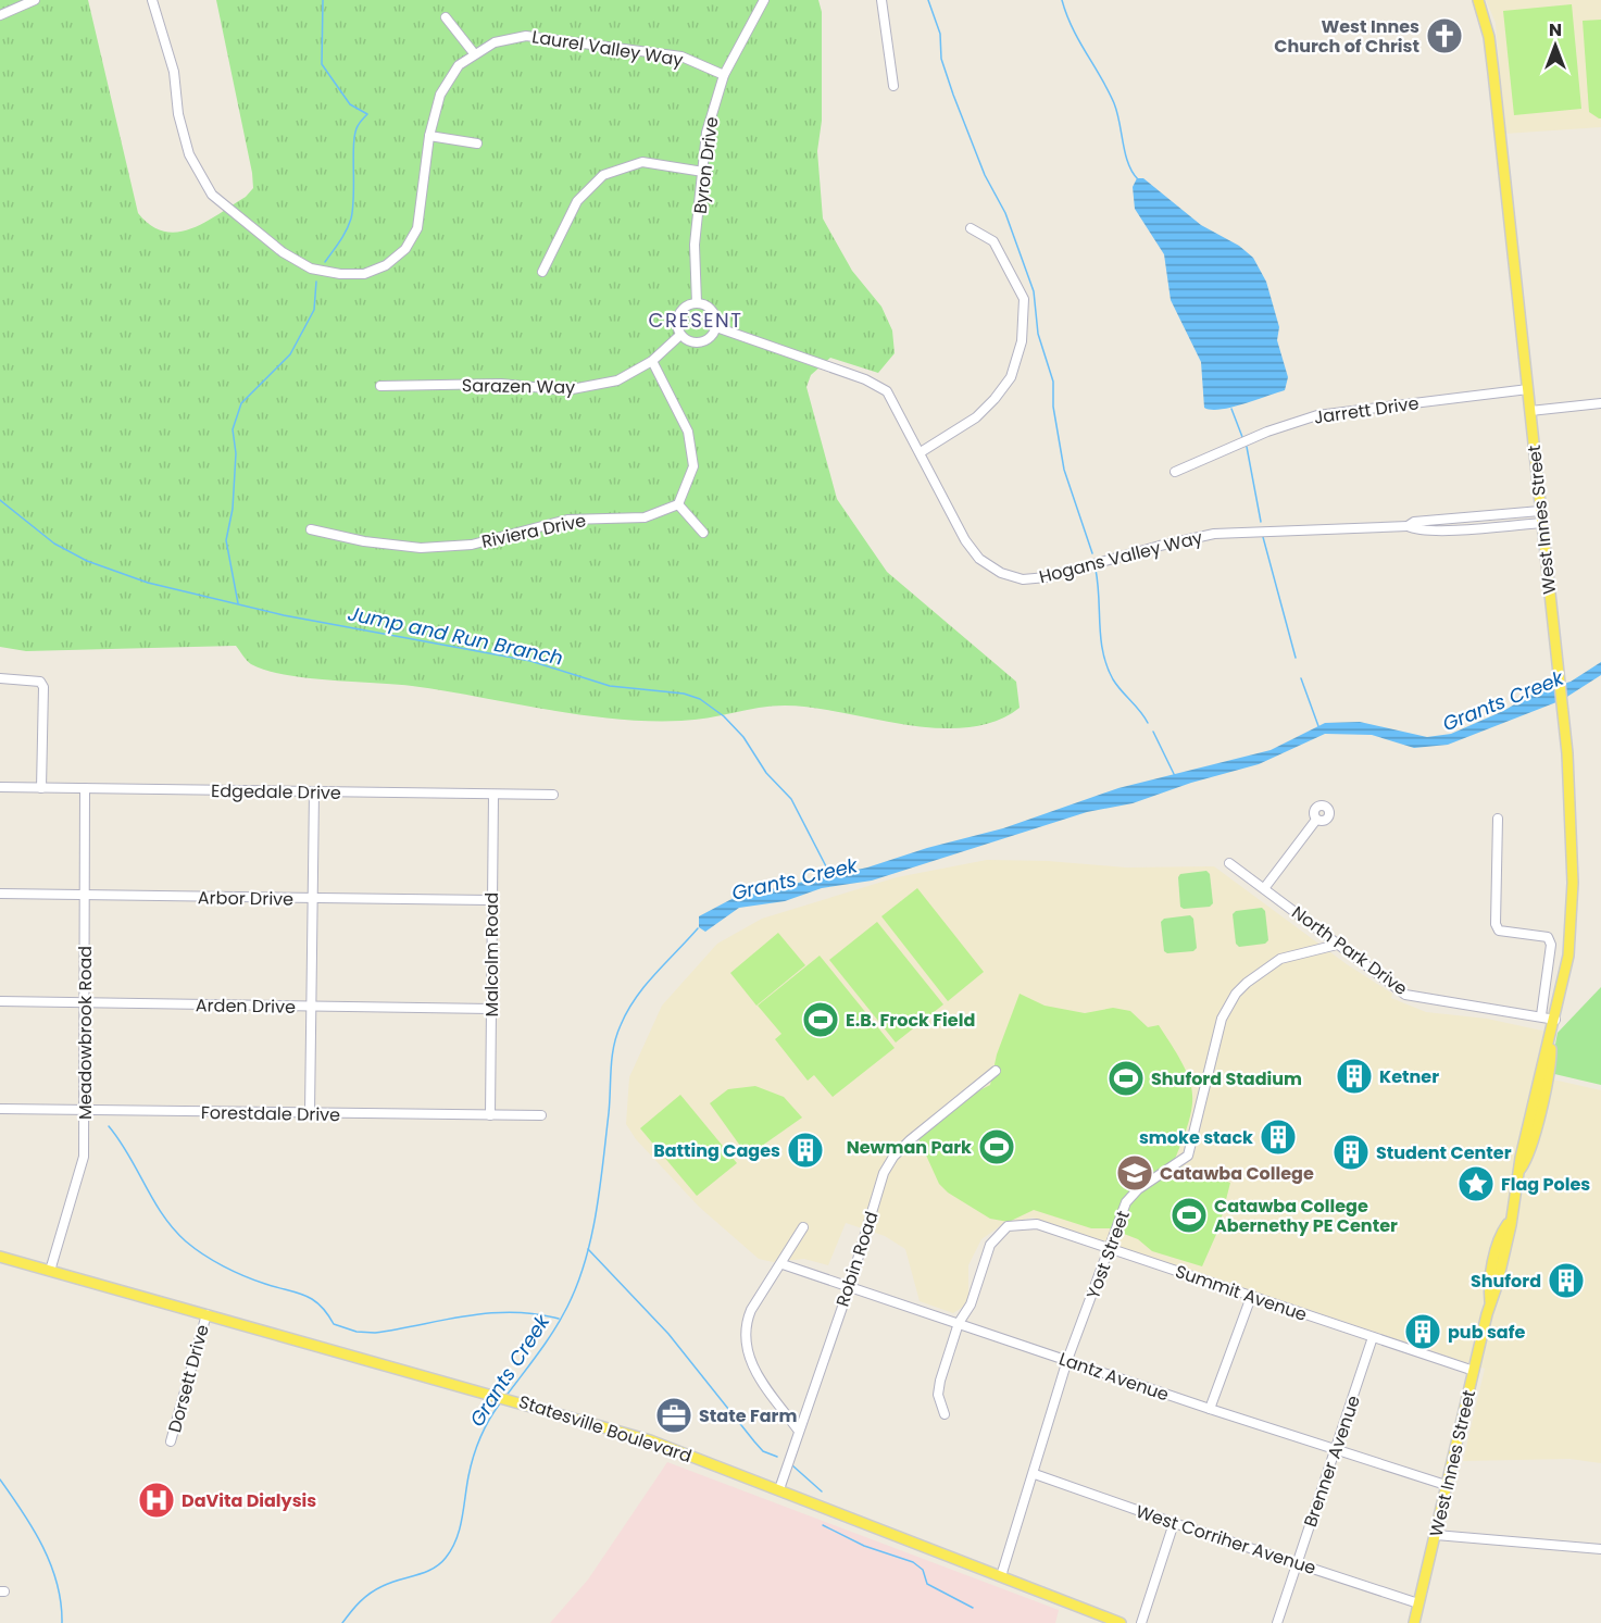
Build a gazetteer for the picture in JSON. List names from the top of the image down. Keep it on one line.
{"streets":{"main road":["West Innes Street","Statesville Boulevard"],"street":["Laurel Valley Way","Byron Drive","Sarazen Way","Jarrett Drive","Riviera Drive","Hogans Valley Way","Edgedale Drive","Arbor Drive","North Park Drive","Malcolm Road","Arden Drive","Meadowbrook Road","Forestdale Drive","Yost Street","Robin Road","Summit Avenue","Lantz Avenue","Dorsett Drive","Brenner Avenue","West Corriher Avenue"]},"crossings":[["Laurel Valley Way","Byron Drive"],["Byron Drive","Sarazen Way"],["Byron Drive","Hogans Valley Way"],["Sarazen Way","Hogans Valley Way"],["Jarrett Drive","West Innes Street"],["West Innes Street","Hogans Valley Way"],["West Innes Street","North Park Drive"],["West Innes Street","Summit Avenue"],["West Innes Street","Lantz Avenue"],["West Innes Street","West Corriher Avenue"],["Edgedale Drive","Malcolm Road"],["Edgedale Drive","Meadowbrook Road"],["Arbor Drive","Malcolm Road"],["Arbor Drive","Meadowbrook Road"],["North Park Drive","Yost Street"],["Malcolm Road","Arden Drive"],["Malcolm Road","Forestdale Drive"],["Arden Drive","Meadowbrook Road"],["Meadowbrook Road","Forestdale Drive"],["Meadowbrook Road","Statesville Boulevard"],["Yost Street","Summit Avenue"],["Yost Street","Lantz Avenue"],["Yost Street","Statesville Boulevard"],["Yost Street","West Corriher Avenue"],["Robin Road","Lantz Avenue"],["Robin Road","Statesville Boulevard"],["Summit Avenue","Lantz Avenue"],["Summit Avenue","Brenner Avenue"],["Lantz Avenue","Brenner Avenue"],["Dorsett Drive","Statesville Boulevard"],["Brenner Avenue","West Corriher Avenue"]],"districts":["CRESENT"],"water":["Jump and Run Branch","Grants Creek"],"places":{"church":["West Innes Church of Christ"],"sports":["E.B. Frock Field","Shuford Stadium","Newman Park","Catawba College Abernethy PE Center"],"building":["Ketner","smoke stack","Batting Cages","Student Center","Shuford","pub safe"],"school or university":["Catawba College"],"place":["Flag Poles"],"office":["State Farm"],"hospital":["DaVita Dialysis"]},"north":"top"}
